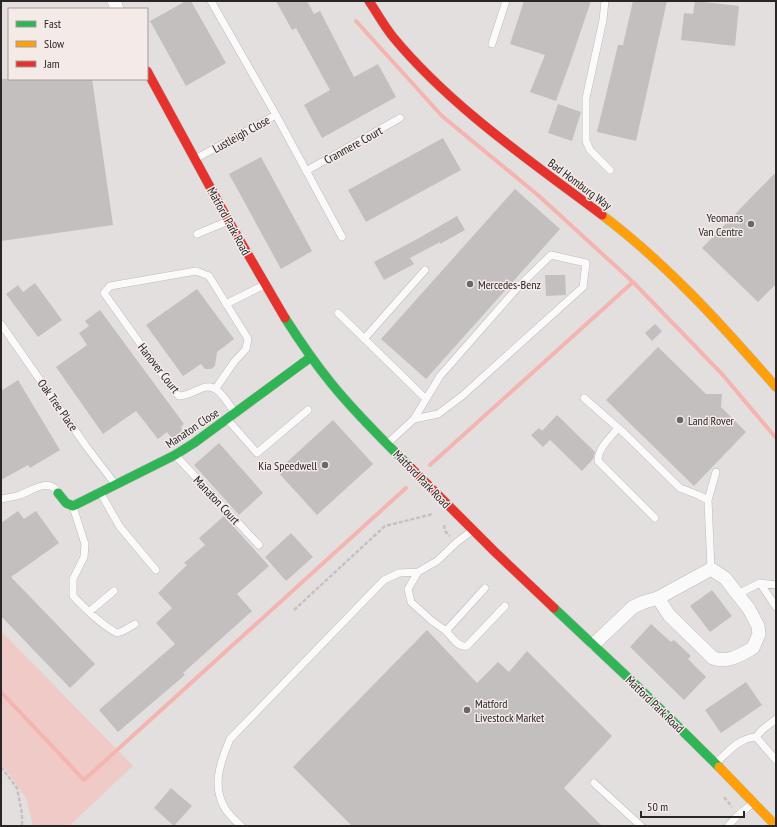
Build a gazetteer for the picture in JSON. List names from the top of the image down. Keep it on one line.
{"streets":{"street":["Bad Homburg Way","Matford Park Road","Manaton Close"],"lane":["Lustleigh Close","Cranmere Court","Hanover Court","Oak Tree Place","Manaton Court"]},"crossings":[["Lustleigh Close","Matford Park Road"],["Matford Park Road","Manaton Close"],["Oak Tree Place","Manaton Close"],["Manaton Close","Manaton Court"]],"places":["Yeomans Van Centre","Mercedes-Benz","Land Rover","Kia Speedwell","Matford Livestock Market"],"legend":["Fast","Slow","Jam"],"scale_bar":"50 m"}
